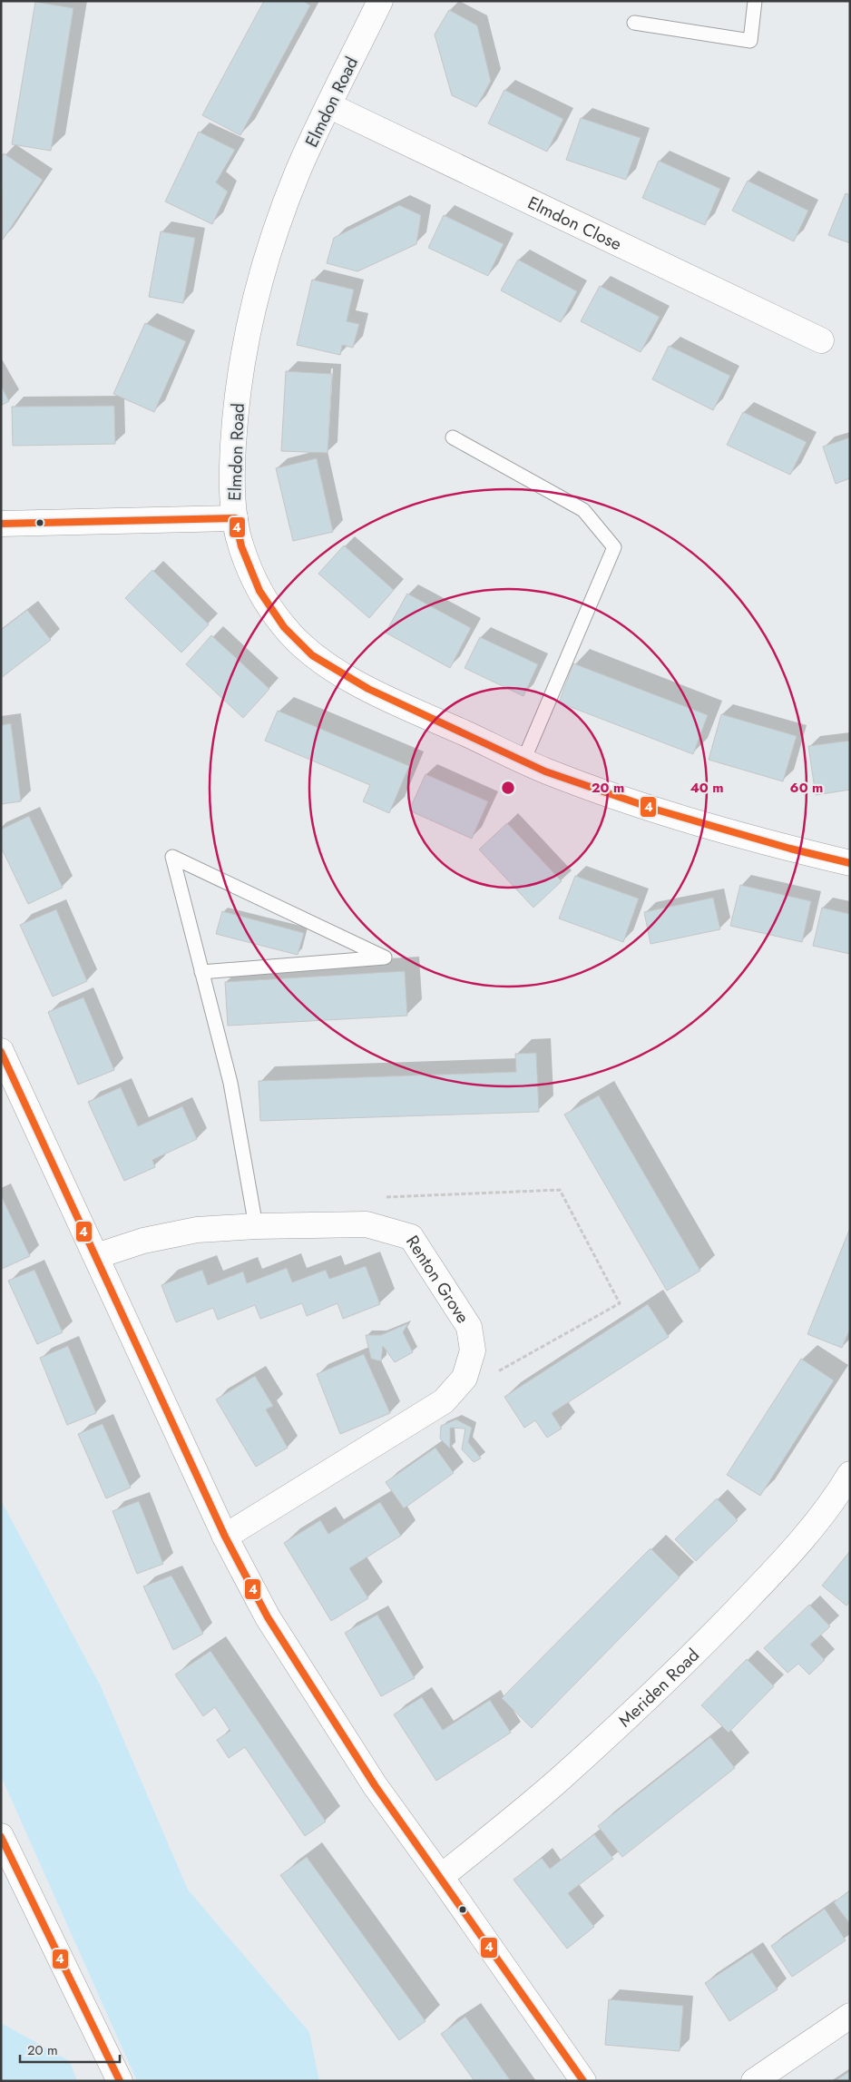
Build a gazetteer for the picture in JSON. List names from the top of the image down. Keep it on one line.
{"streets":{"street":["Elmdon Road","Elmdon Close","Renton Grove","Meriden Road"]},"crossings":[["Elmdon Road","Elmdon Close"]],"lines":["transit line 4"],"scale_bar":"20 m","rings":["20 m","40 m","60 m"]}
